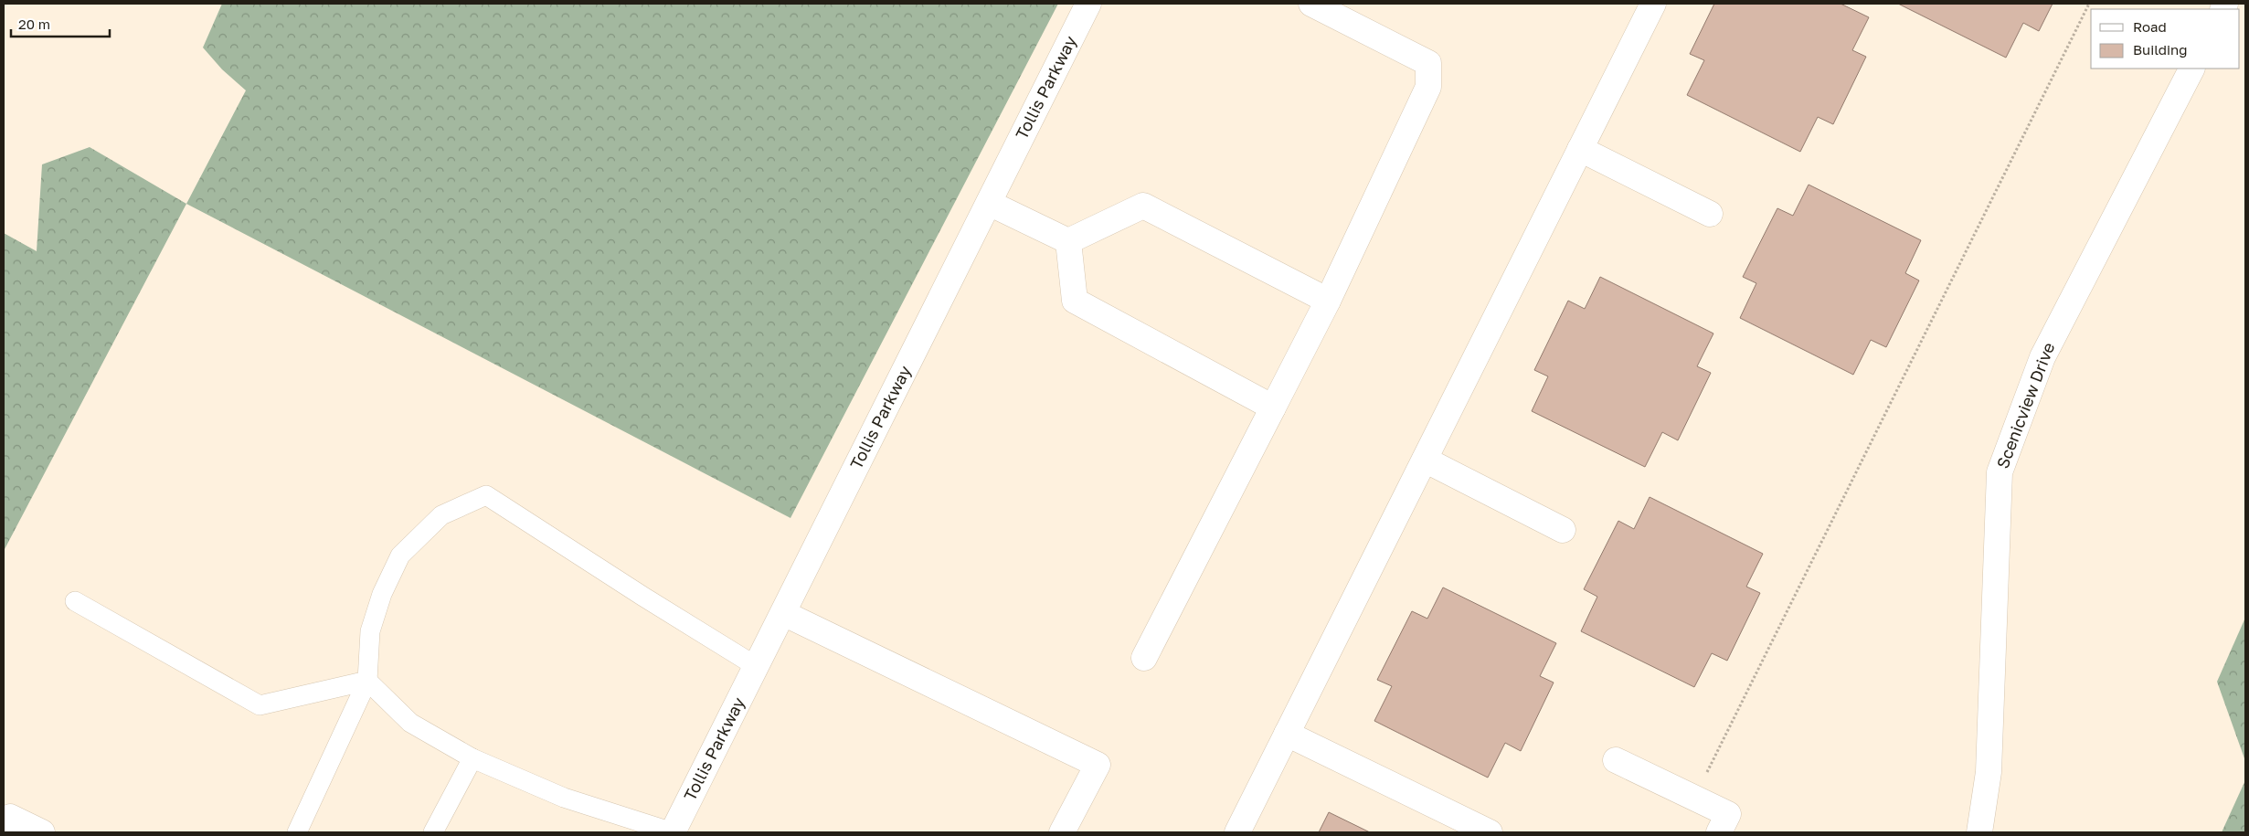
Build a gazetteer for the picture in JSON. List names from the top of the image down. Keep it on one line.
{"streets":{"street":["Tollis Parkway","Scenicview Drive"]},"legend":["Road","Building"],"scale_bar":"20 m"}
